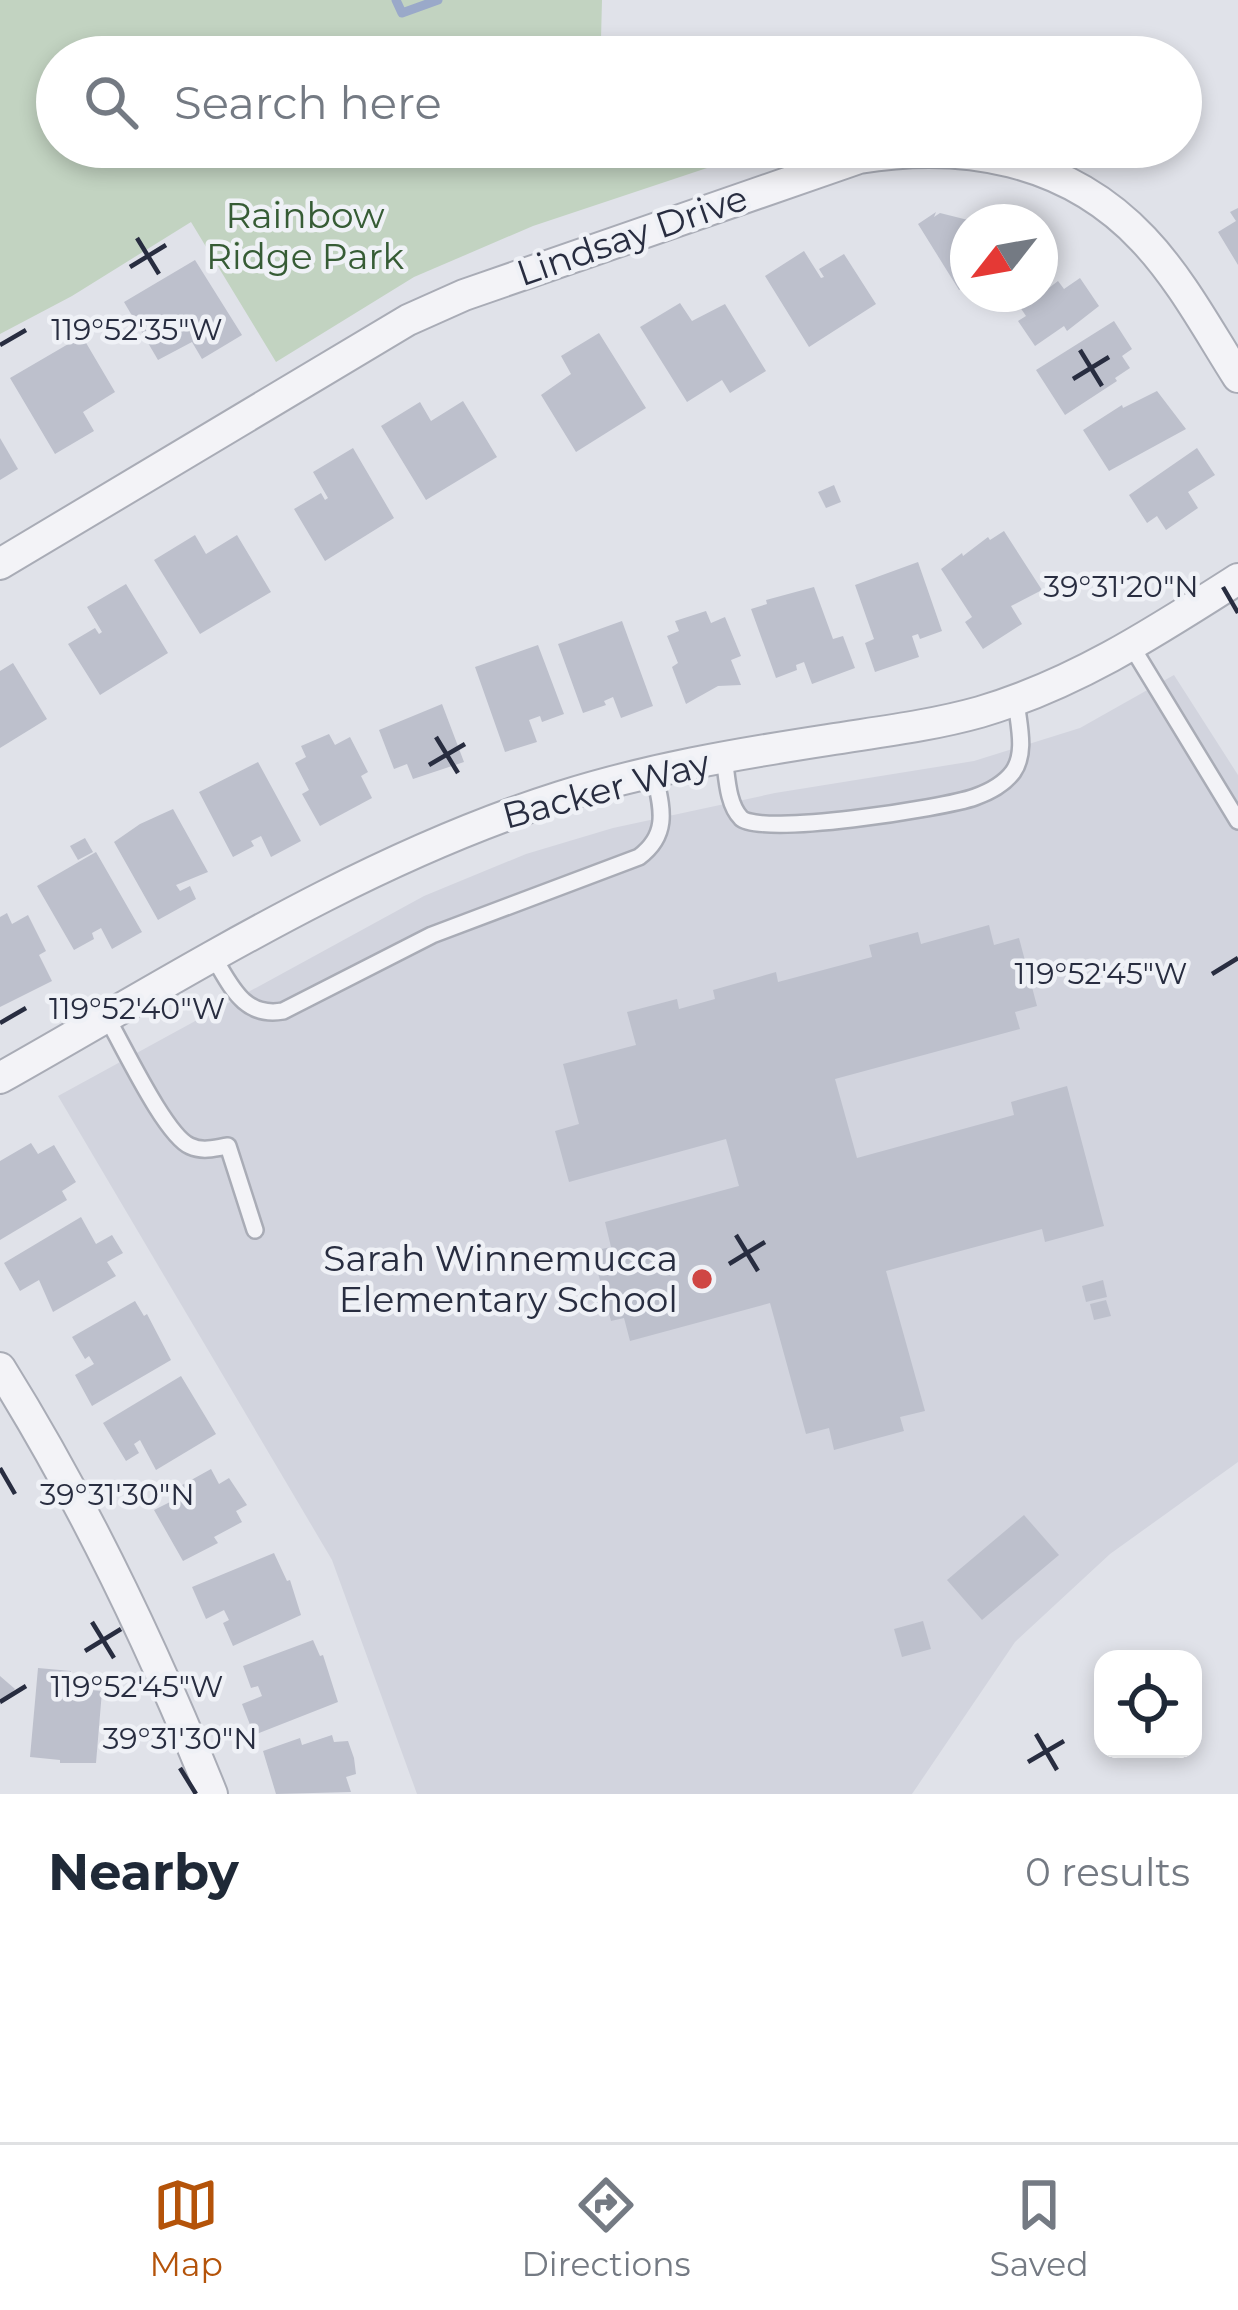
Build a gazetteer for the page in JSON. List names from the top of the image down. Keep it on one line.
{"streets":{"street":["Lindsay Drive","Backer Way"]},"parks":["Rainbow Ridge Park"],"places":["Sarah Winnemucca Elementary School"],"north":"bottom left","page":{"search":"Search here","heading":["Nearby","0 results"],"nav":["Map","Directions","Saved"]},"coordinates":["119°52'35\"W","39°31'20\"N","119°52'45\"W","119°52'40\"W","39°31'30\"N"]}
